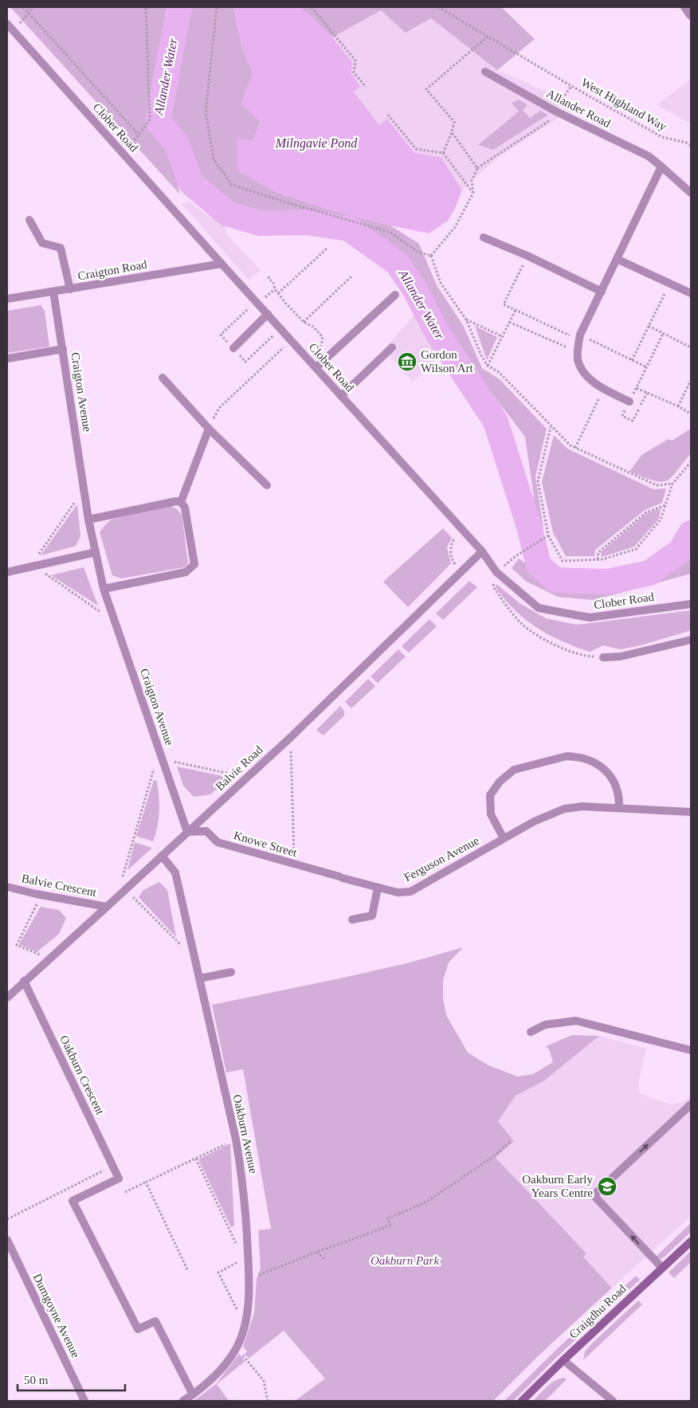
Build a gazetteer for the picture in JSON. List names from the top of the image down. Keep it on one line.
{"streets":{"main road":["Craigdhu Road"],"street":["Allander Road","Clober Road","Craigton Road","Craigton Avenue","Balvie Road","Knowe Street","Ferguson Avenue","Balvie Crescent","Oakburn Crescent","Oakburn Avenue","Dumgoyne Avenue"],"path":["West Highland Way"]},"crossings":[["Clober Road","Craigton Road"],["Clober Road","Balvie Road"],["Craigton Road","Craigton Avenue"],["Craigton Avenue","Balvie Road"],["Craigton Avenue","Knowe Street"],["Balvie Road","Knowe Street"],["Balvie Road","Balvie Crescent"],["Balvie Road","Oakburn Crescent"],["Balvie Road","Oakburn Avenue"],["Knowe Street","Ferguson Avenue"],["Oakburn Crescent","Oakburn Avenue"]],"water":["Allander Water","Milngavie Pond"],"parks":["Oakburn Park"],"places":{"museum":["Gordon Wilson Art"],"school or university":["Oakburn Early Years Centre"]},"scale_bar":"50 m"}
